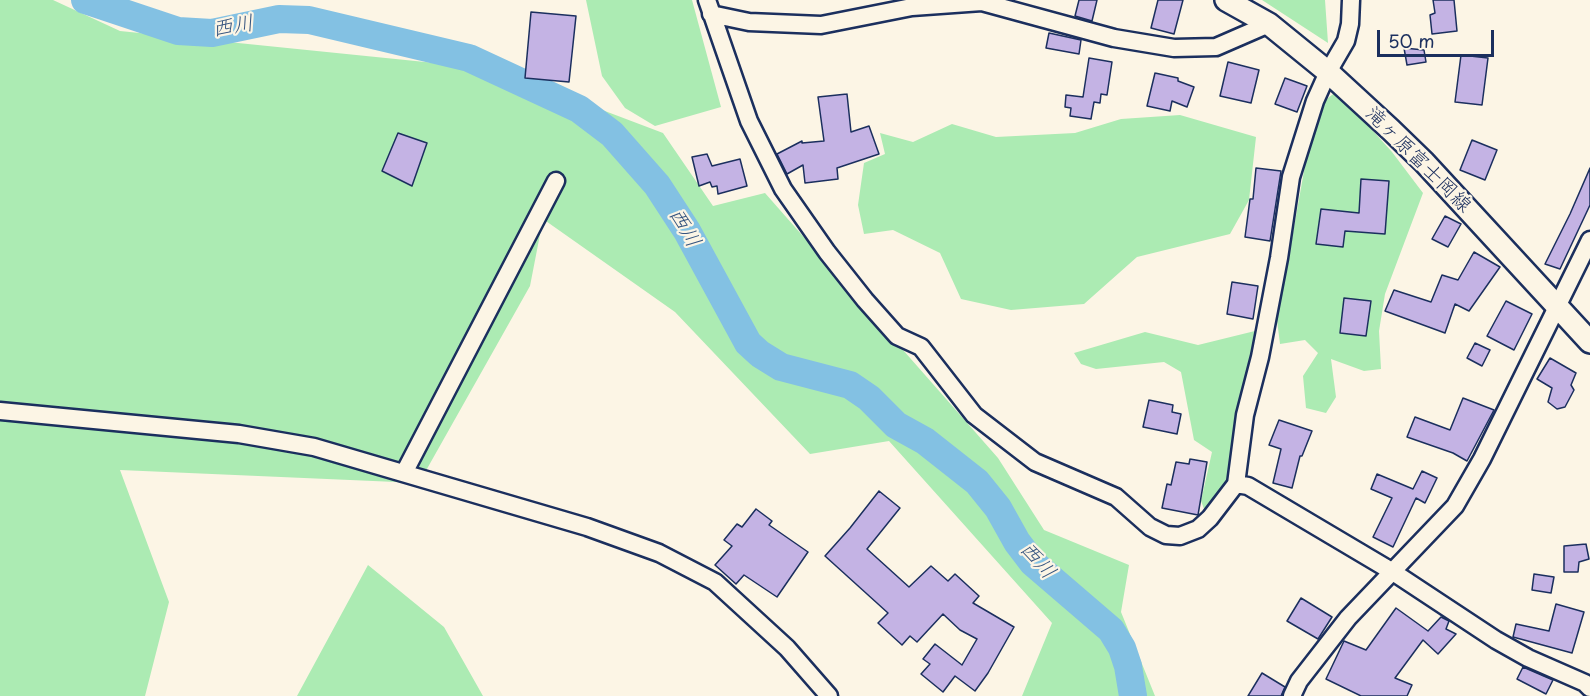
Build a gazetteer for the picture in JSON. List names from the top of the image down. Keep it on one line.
{"streets":{"main road":["滝ヶ原富士岡線"]},"water":["西川"],"scale_bar":"50 m"}
